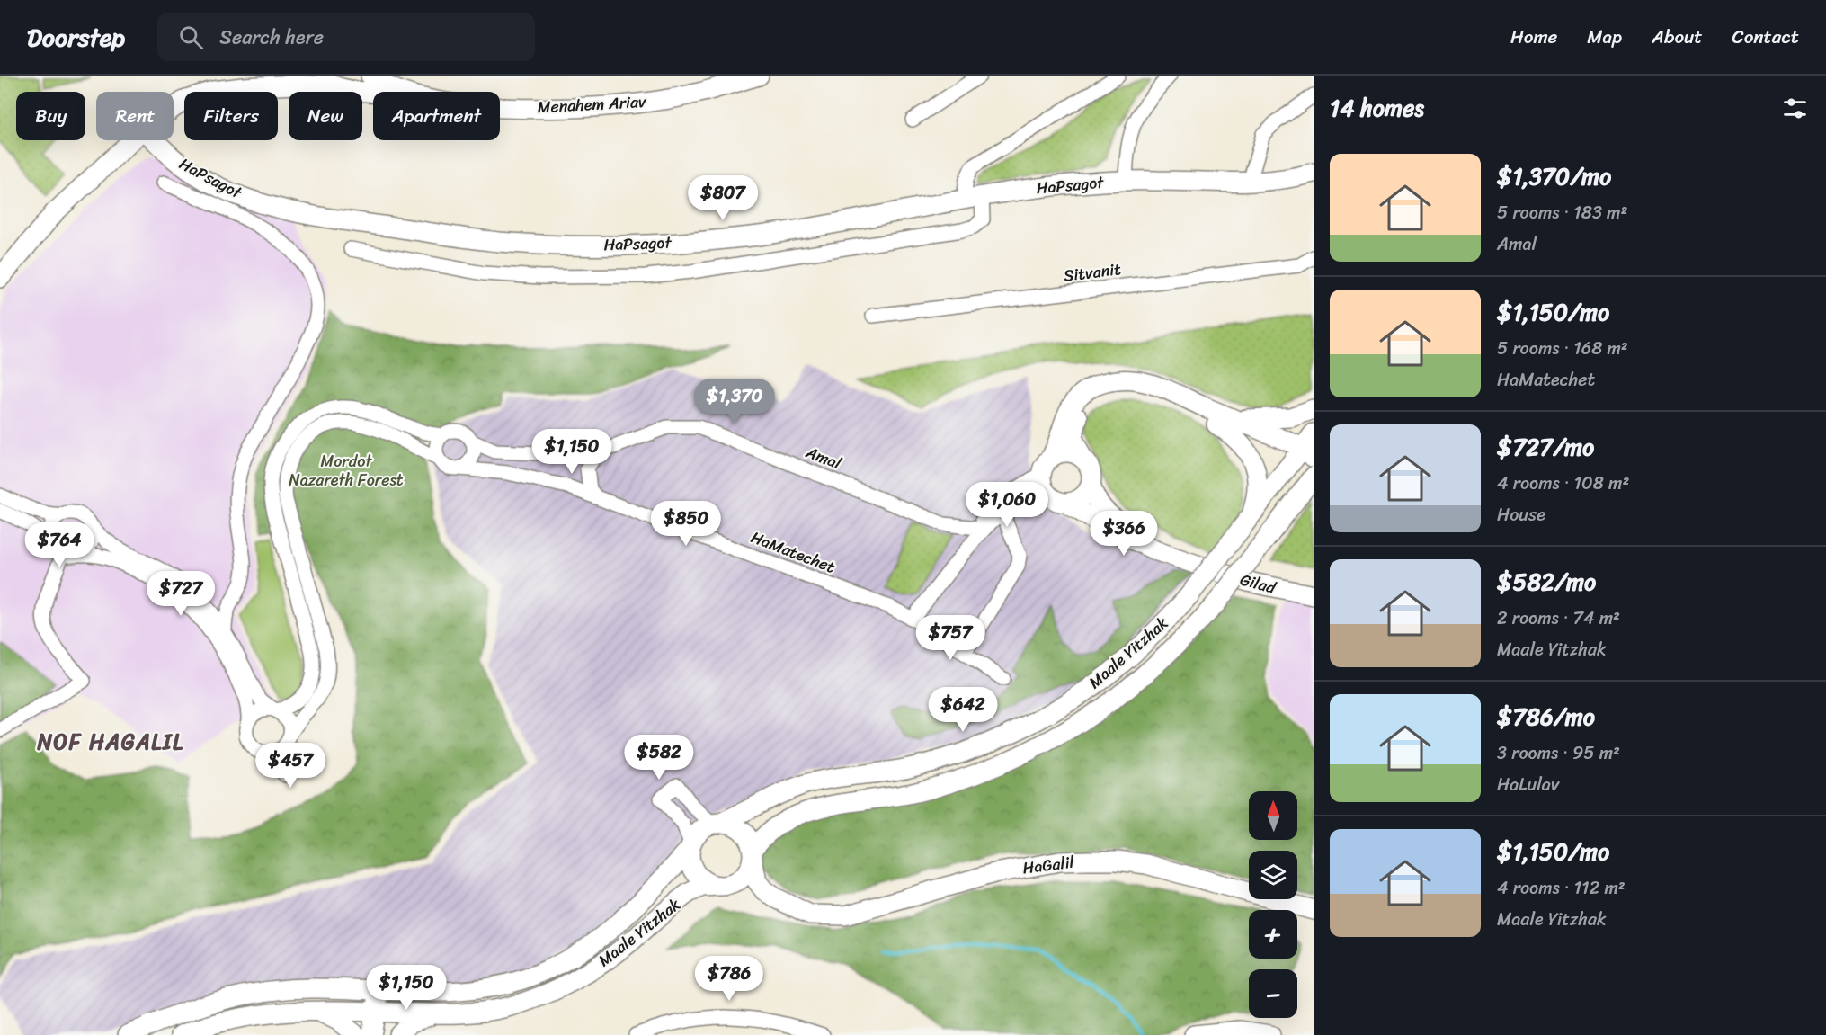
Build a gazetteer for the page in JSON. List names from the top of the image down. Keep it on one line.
{"streets":{"street":["Menahem Ariav","HaPsagot","Sitvanit","Amal","HaMatechet","Gilad","Maale Yitzhak","HaGalil"]},"crossings":[["Amal","HaMatechet"],["Maale Yitzhak","HaGalil"]],"districts":["NOF HAGALIL"],"parks":["Mordot Nazareth Forest"],"north":"top","page":{"header":"Doorstep","search":"Search here","nav":["Home","Map","About","Contact"],"heading":"14 homes","chip":["Buy","Rent","Filters","New","Apartment"],"list":[{"name":"$1,370/mo","note":"5 rooms · 183 m² · Amal"},{"name":"$1,150/mo","note":"5 rooms · 168 m² · HaMatechet"},{"name":"$727/mo","note":"4 rooms · 108 m² · House"},{"name":"$582/mo","note":"2 rooms · 74 m² · Maale Yitzhak"},{"name":"$786/mo","note":"3 rooms · 95 m² · HaLulav"},{"name":"$1,150/mo","note":"4 rooms · 112 m² · Maale Yitzhak"}],"price":["$807","$1,370","$1,150","$1,060","$850","$366","$764","$727","$757","$642","$582","$457","$786","$1,150"],"map_buttons":["+","−"]}}
